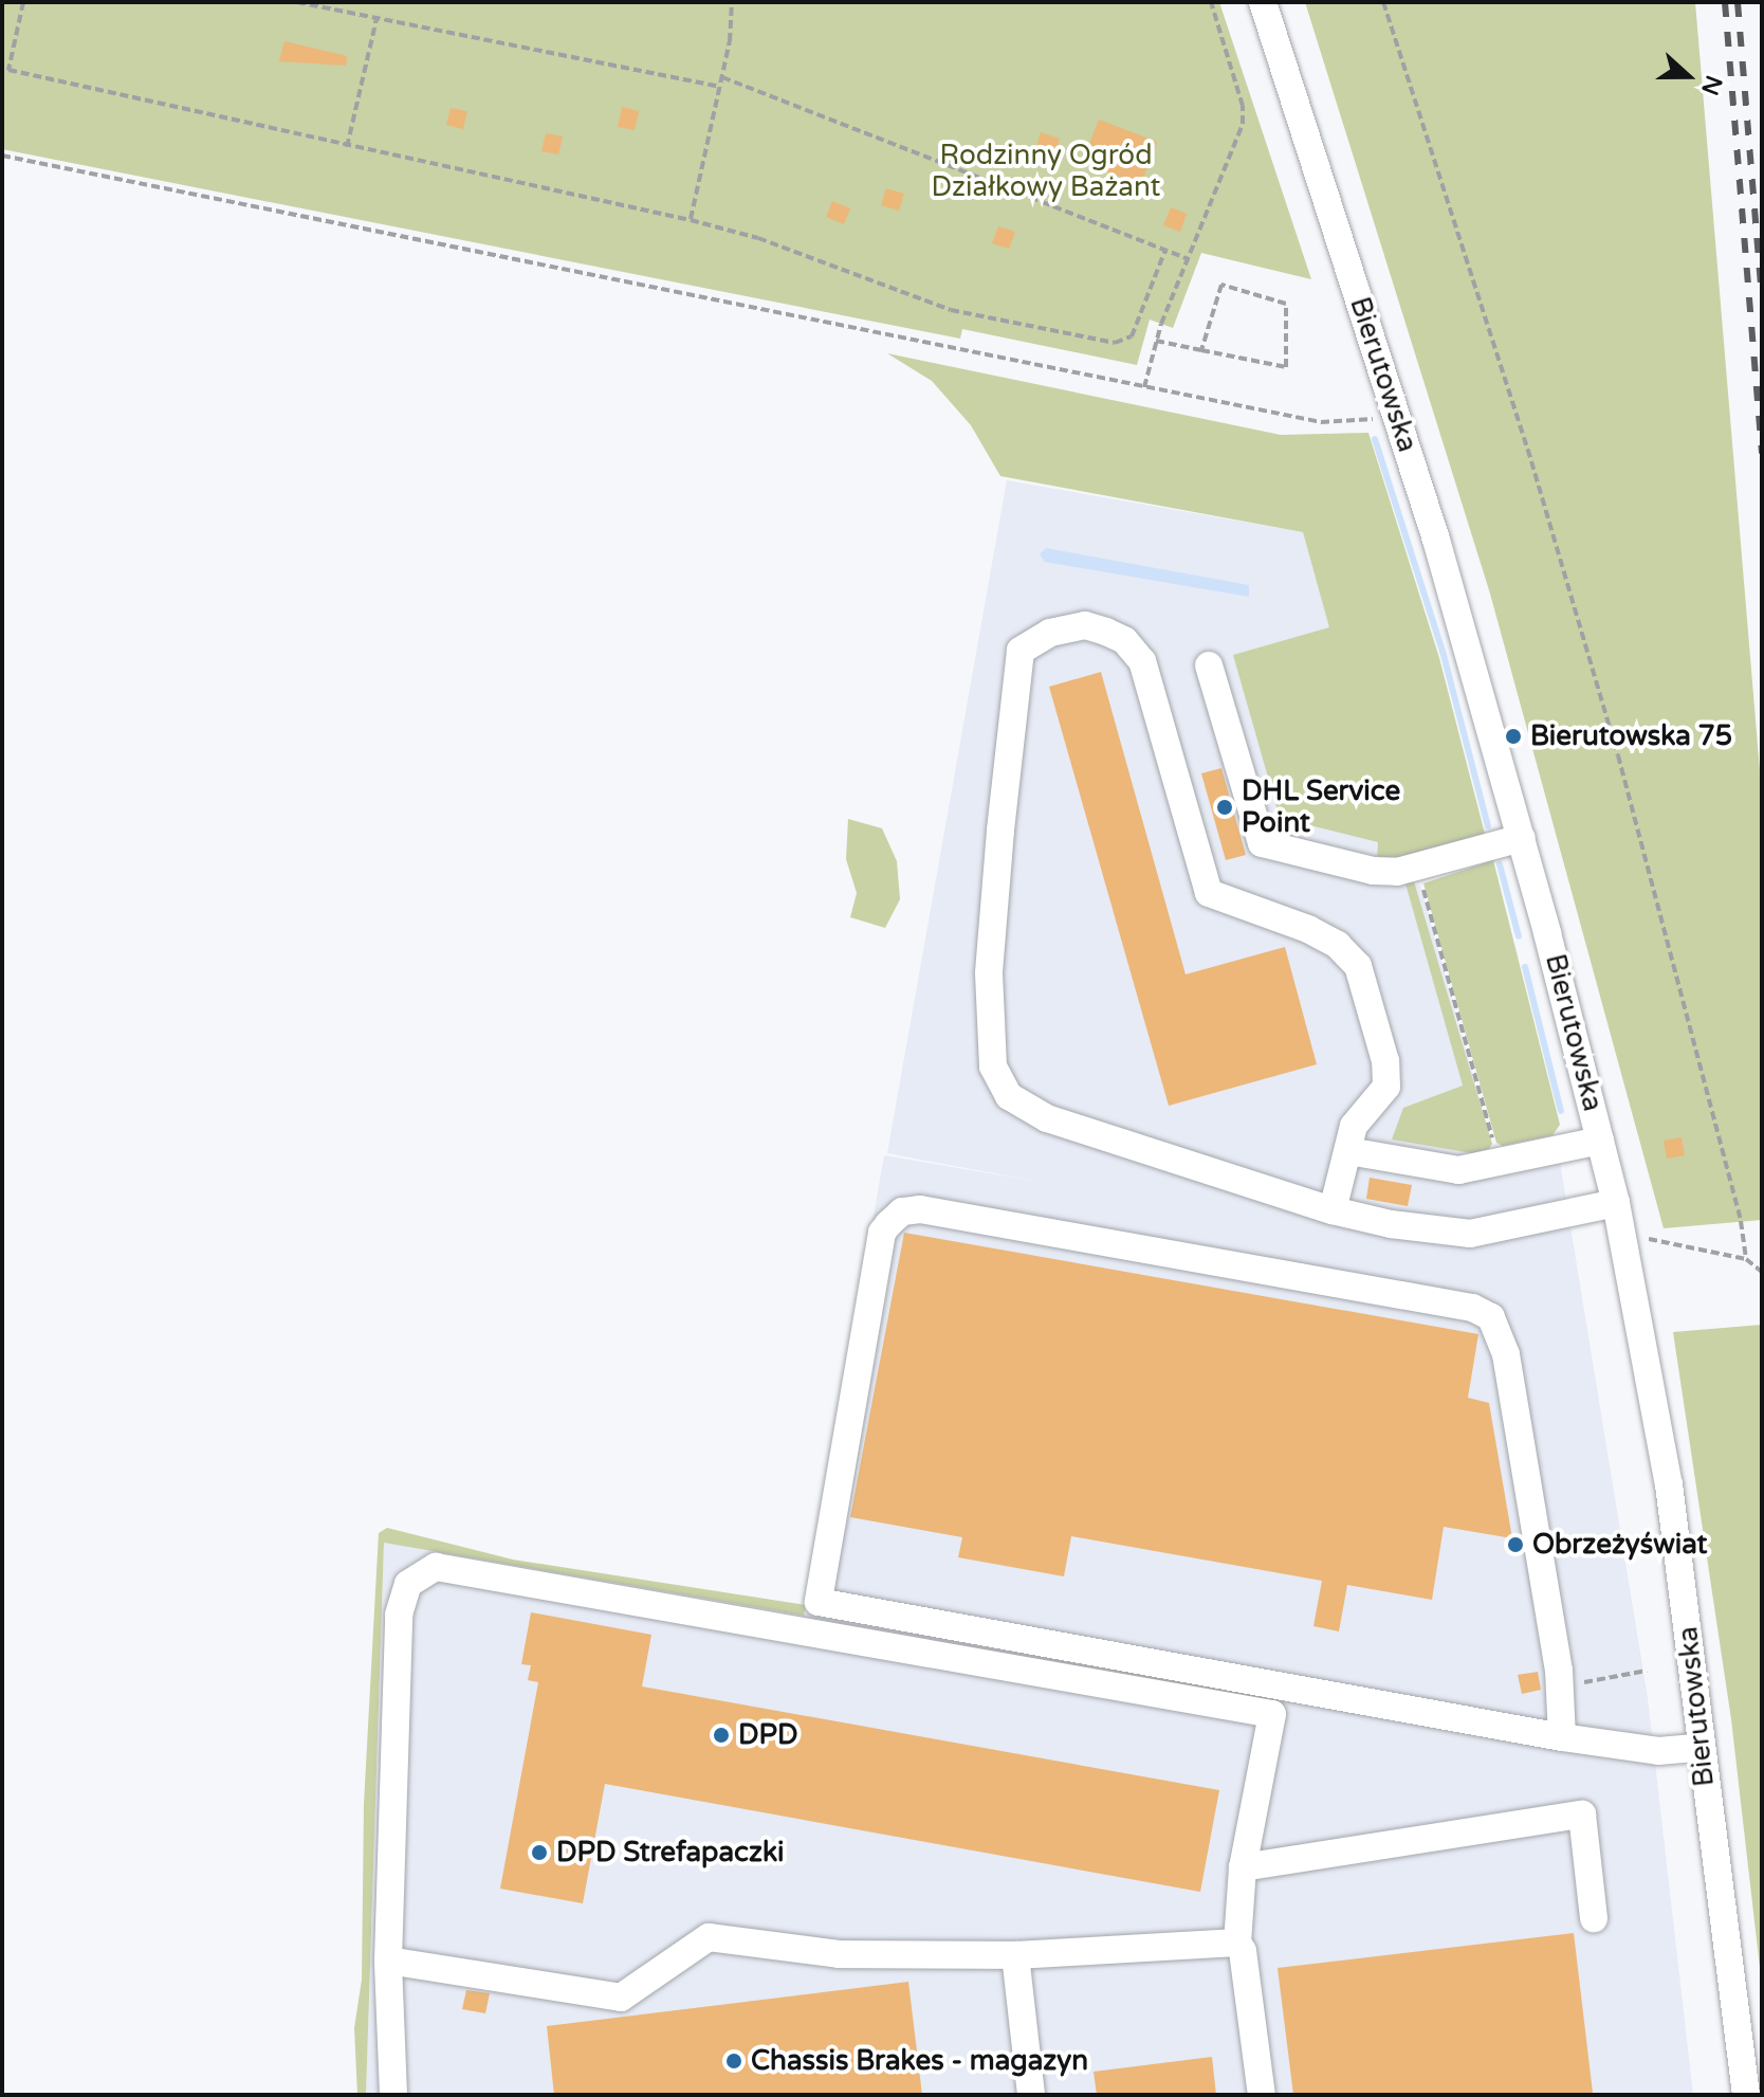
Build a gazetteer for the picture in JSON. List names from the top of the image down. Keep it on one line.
{"streets":{"street":["Bierutowska"]},"parks":["Rodzinny Ogród Działkowy Bażant"],"places":["Bierutowska 75","DHL Service Point","Obrzeżyświat","DPD","DPD Strefapaczki","Chassis Brakes - magazyn"],"north":"right"}
